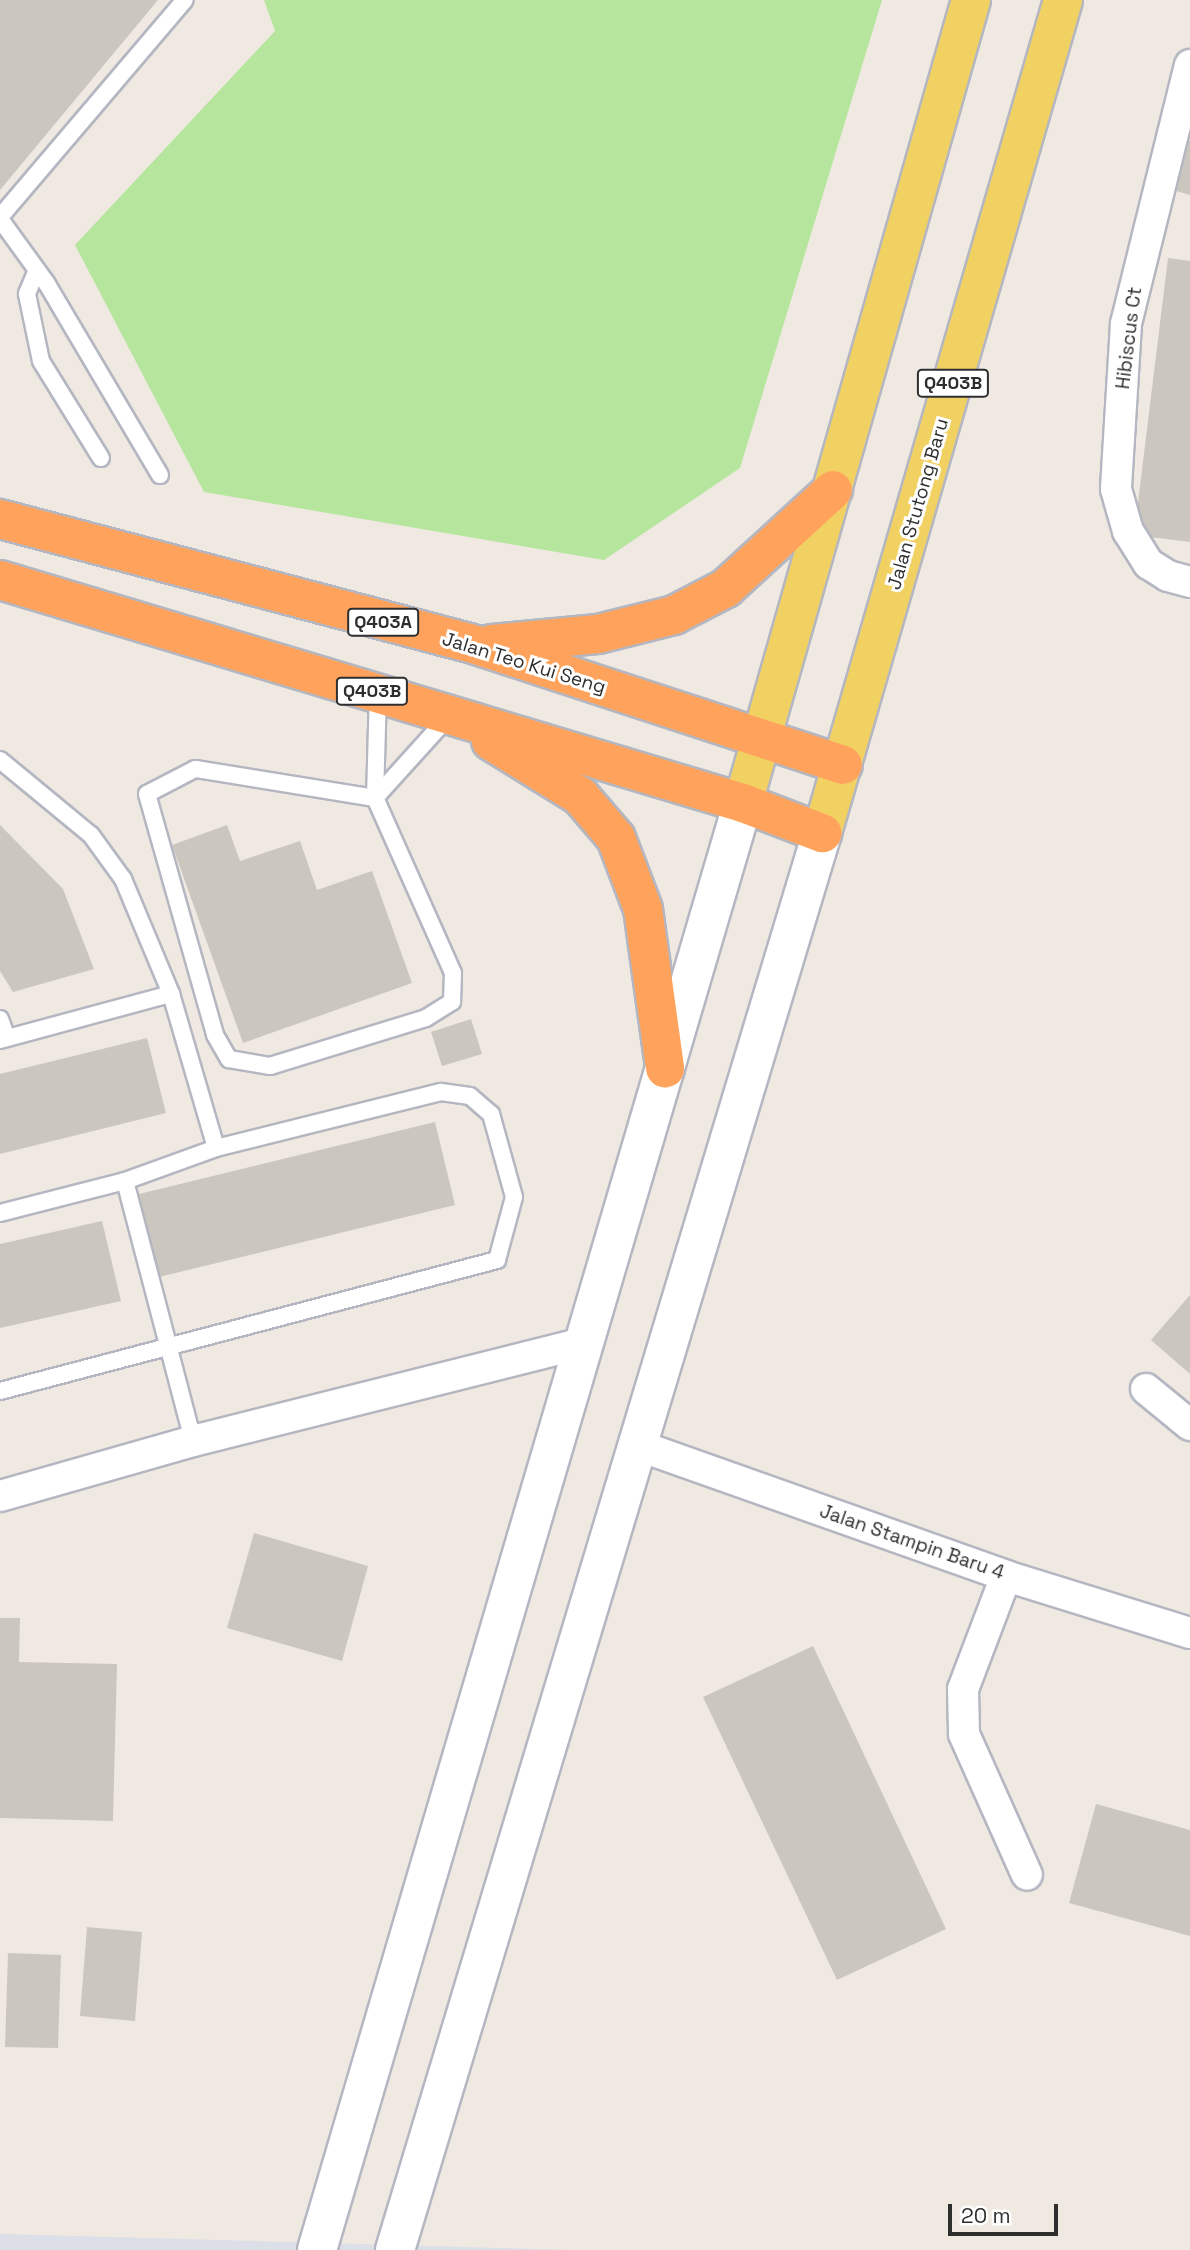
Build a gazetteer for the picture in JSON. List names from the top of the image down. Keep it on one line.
{"streets":{"highway":["Q403B","Q403A","Jalan Teo Kui Seng"],"main road":["Jalan Stutong Baru"],"street":["Hibiscus Ct","Jalan Stampin Baru 4"]},"crossings":[["Q403B","Jalan Stutong Baru"],["Jalan Stutong Baru","Q403A"],["Q403A","Jalan Teo Kui Seng"]],"scale_bar":"20 m"}
